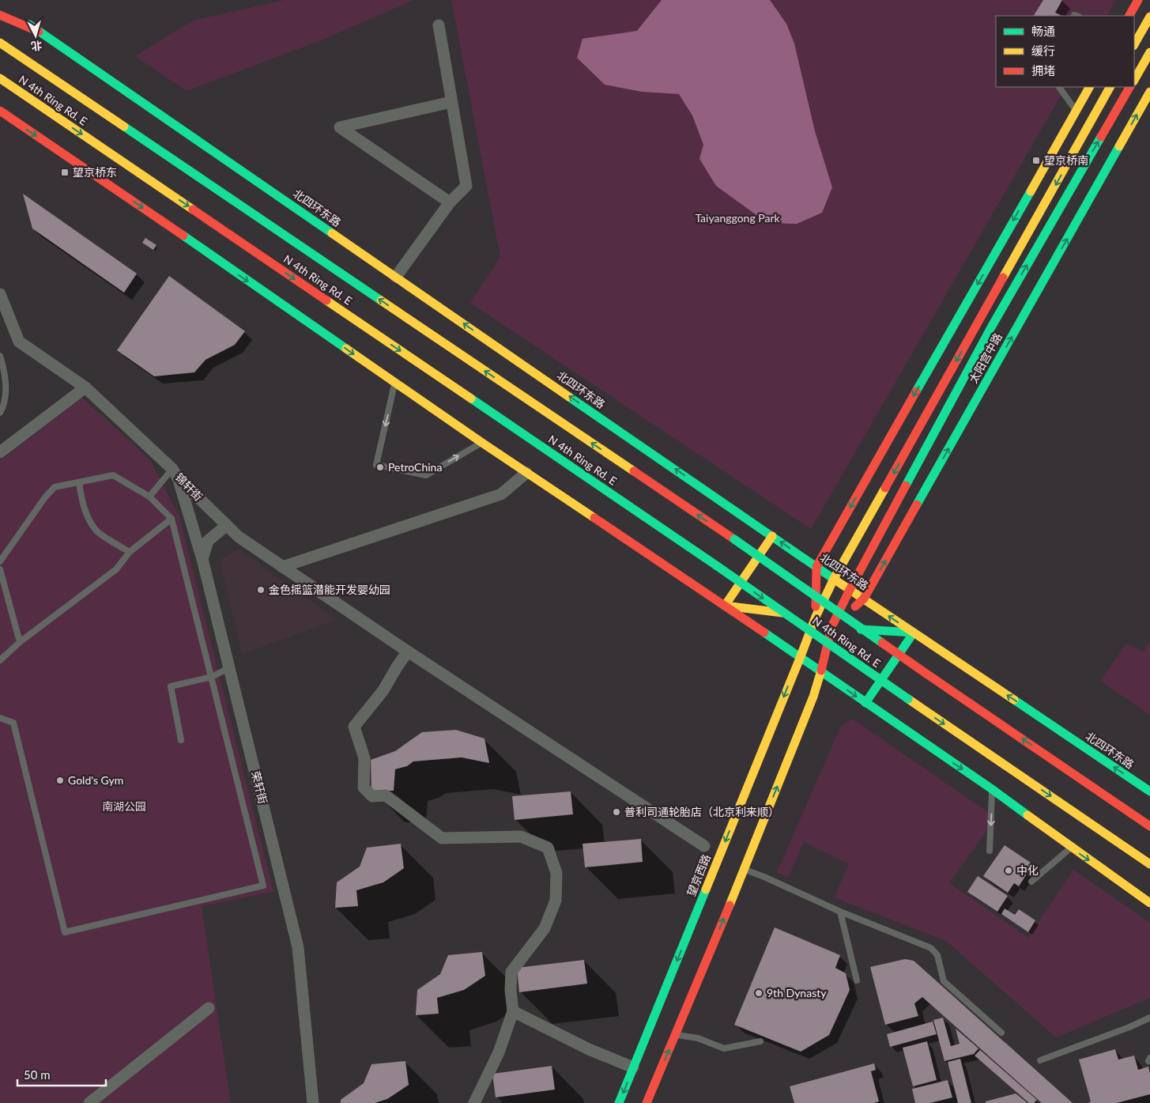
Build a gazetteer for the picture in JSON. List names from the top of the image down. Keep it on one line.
{"streets":{"main road":["N 4th Ring Rd. E","北四环东路","太阳宫中路","望京西路"],"street":["锦轩街","荣轩街"]},"crossings":[["北四环东路","太阳宫中路"],["太阳宫中路","望京西路"],["锦轩街","荣轩街"]],"one_way":["北四环东路"],"parks":["Taiyanggong Park","南湖公园"],"places":{"transit":["望京桥南","望京桥东"],"other":["PetroChina","金色摇篮潜能开发婴幼园","Gold's Gym","普利司通轮胎店（北京利来顺）","中化","9th Dynasty"]},"legend":["畅通","缓行","拥堵"],"scale_bar":"50 m","north":"bottom"}
